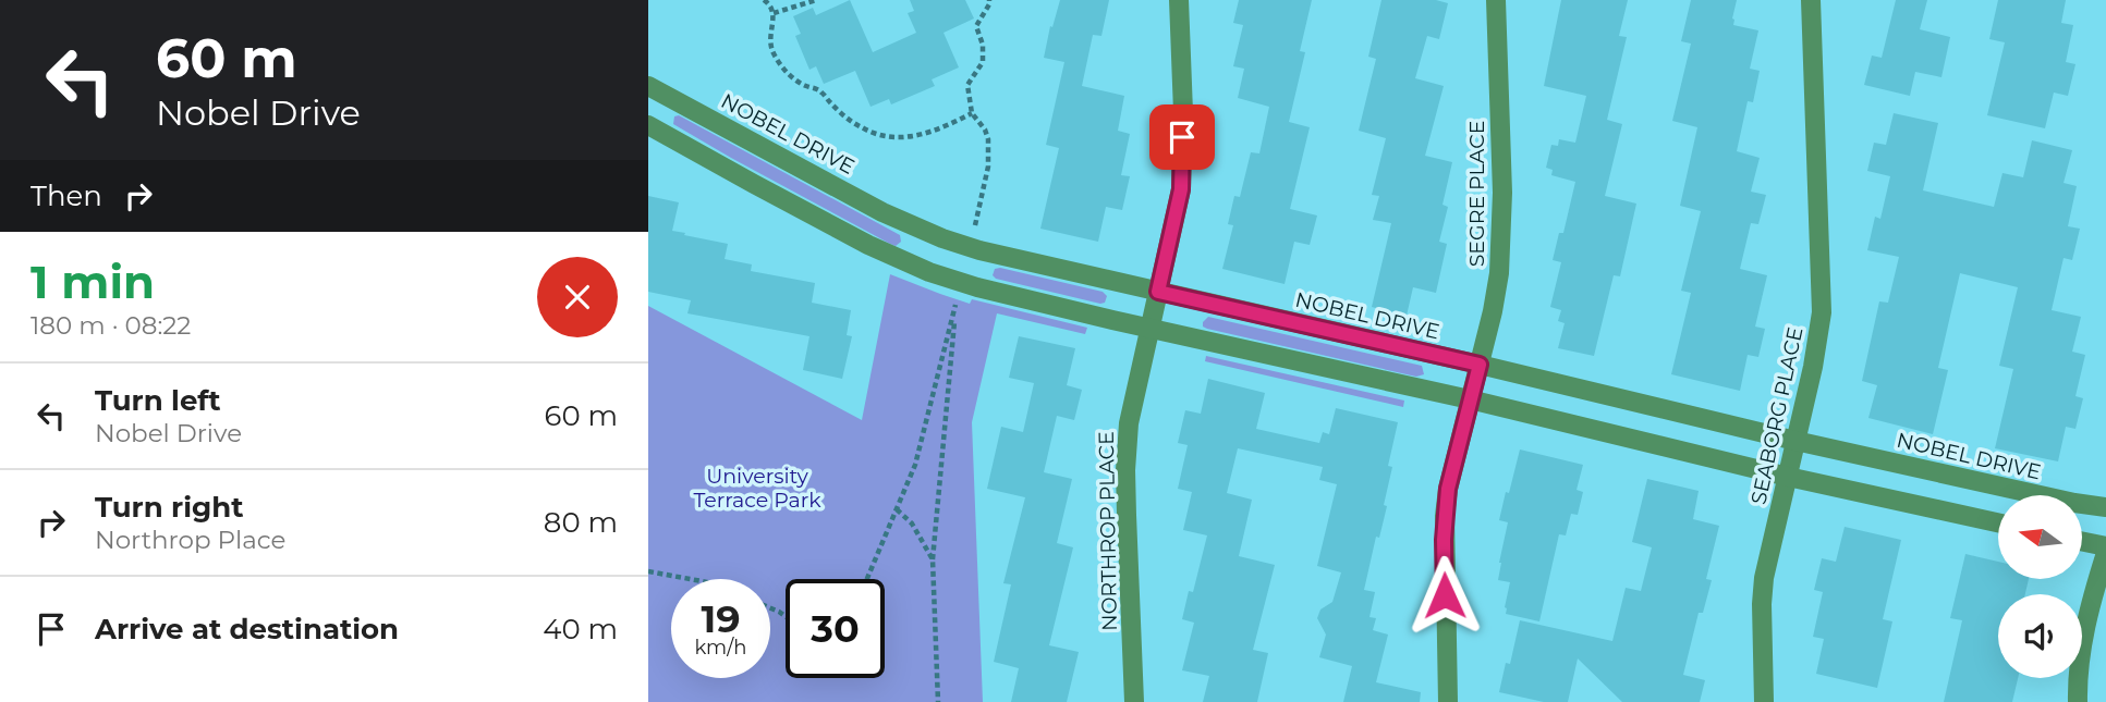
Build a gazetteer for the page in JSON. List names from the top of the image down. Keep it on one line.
{"streets":{"street":["NOBEL DRIVE","SEGRE PLACE","SEABORG PLACE","NORTHROP PLACE"]},"crossings":[["NOBEL DRIVE","SEGRE PLACE"],["NOBEL DRIVE","SEABORG PLACE"],["NOBEL DRIVE","NORTHROP PLACE"]],"parks":["University Terrace Park"],"north":"left","page":{"turn":["60 m","Nobel Drive"],"then":"Then","heading":["1 min","180 m · 08:22"],"list":[{"name":"Turn left","note":"Nobel Drive","value":"60 m"},{"name":"Turn right","note":"Northrop Place","value":"80 m"},{"name":"Arrive at destination","value":"40 m"}],"speed":"19 km/h","limit":"30"}}
